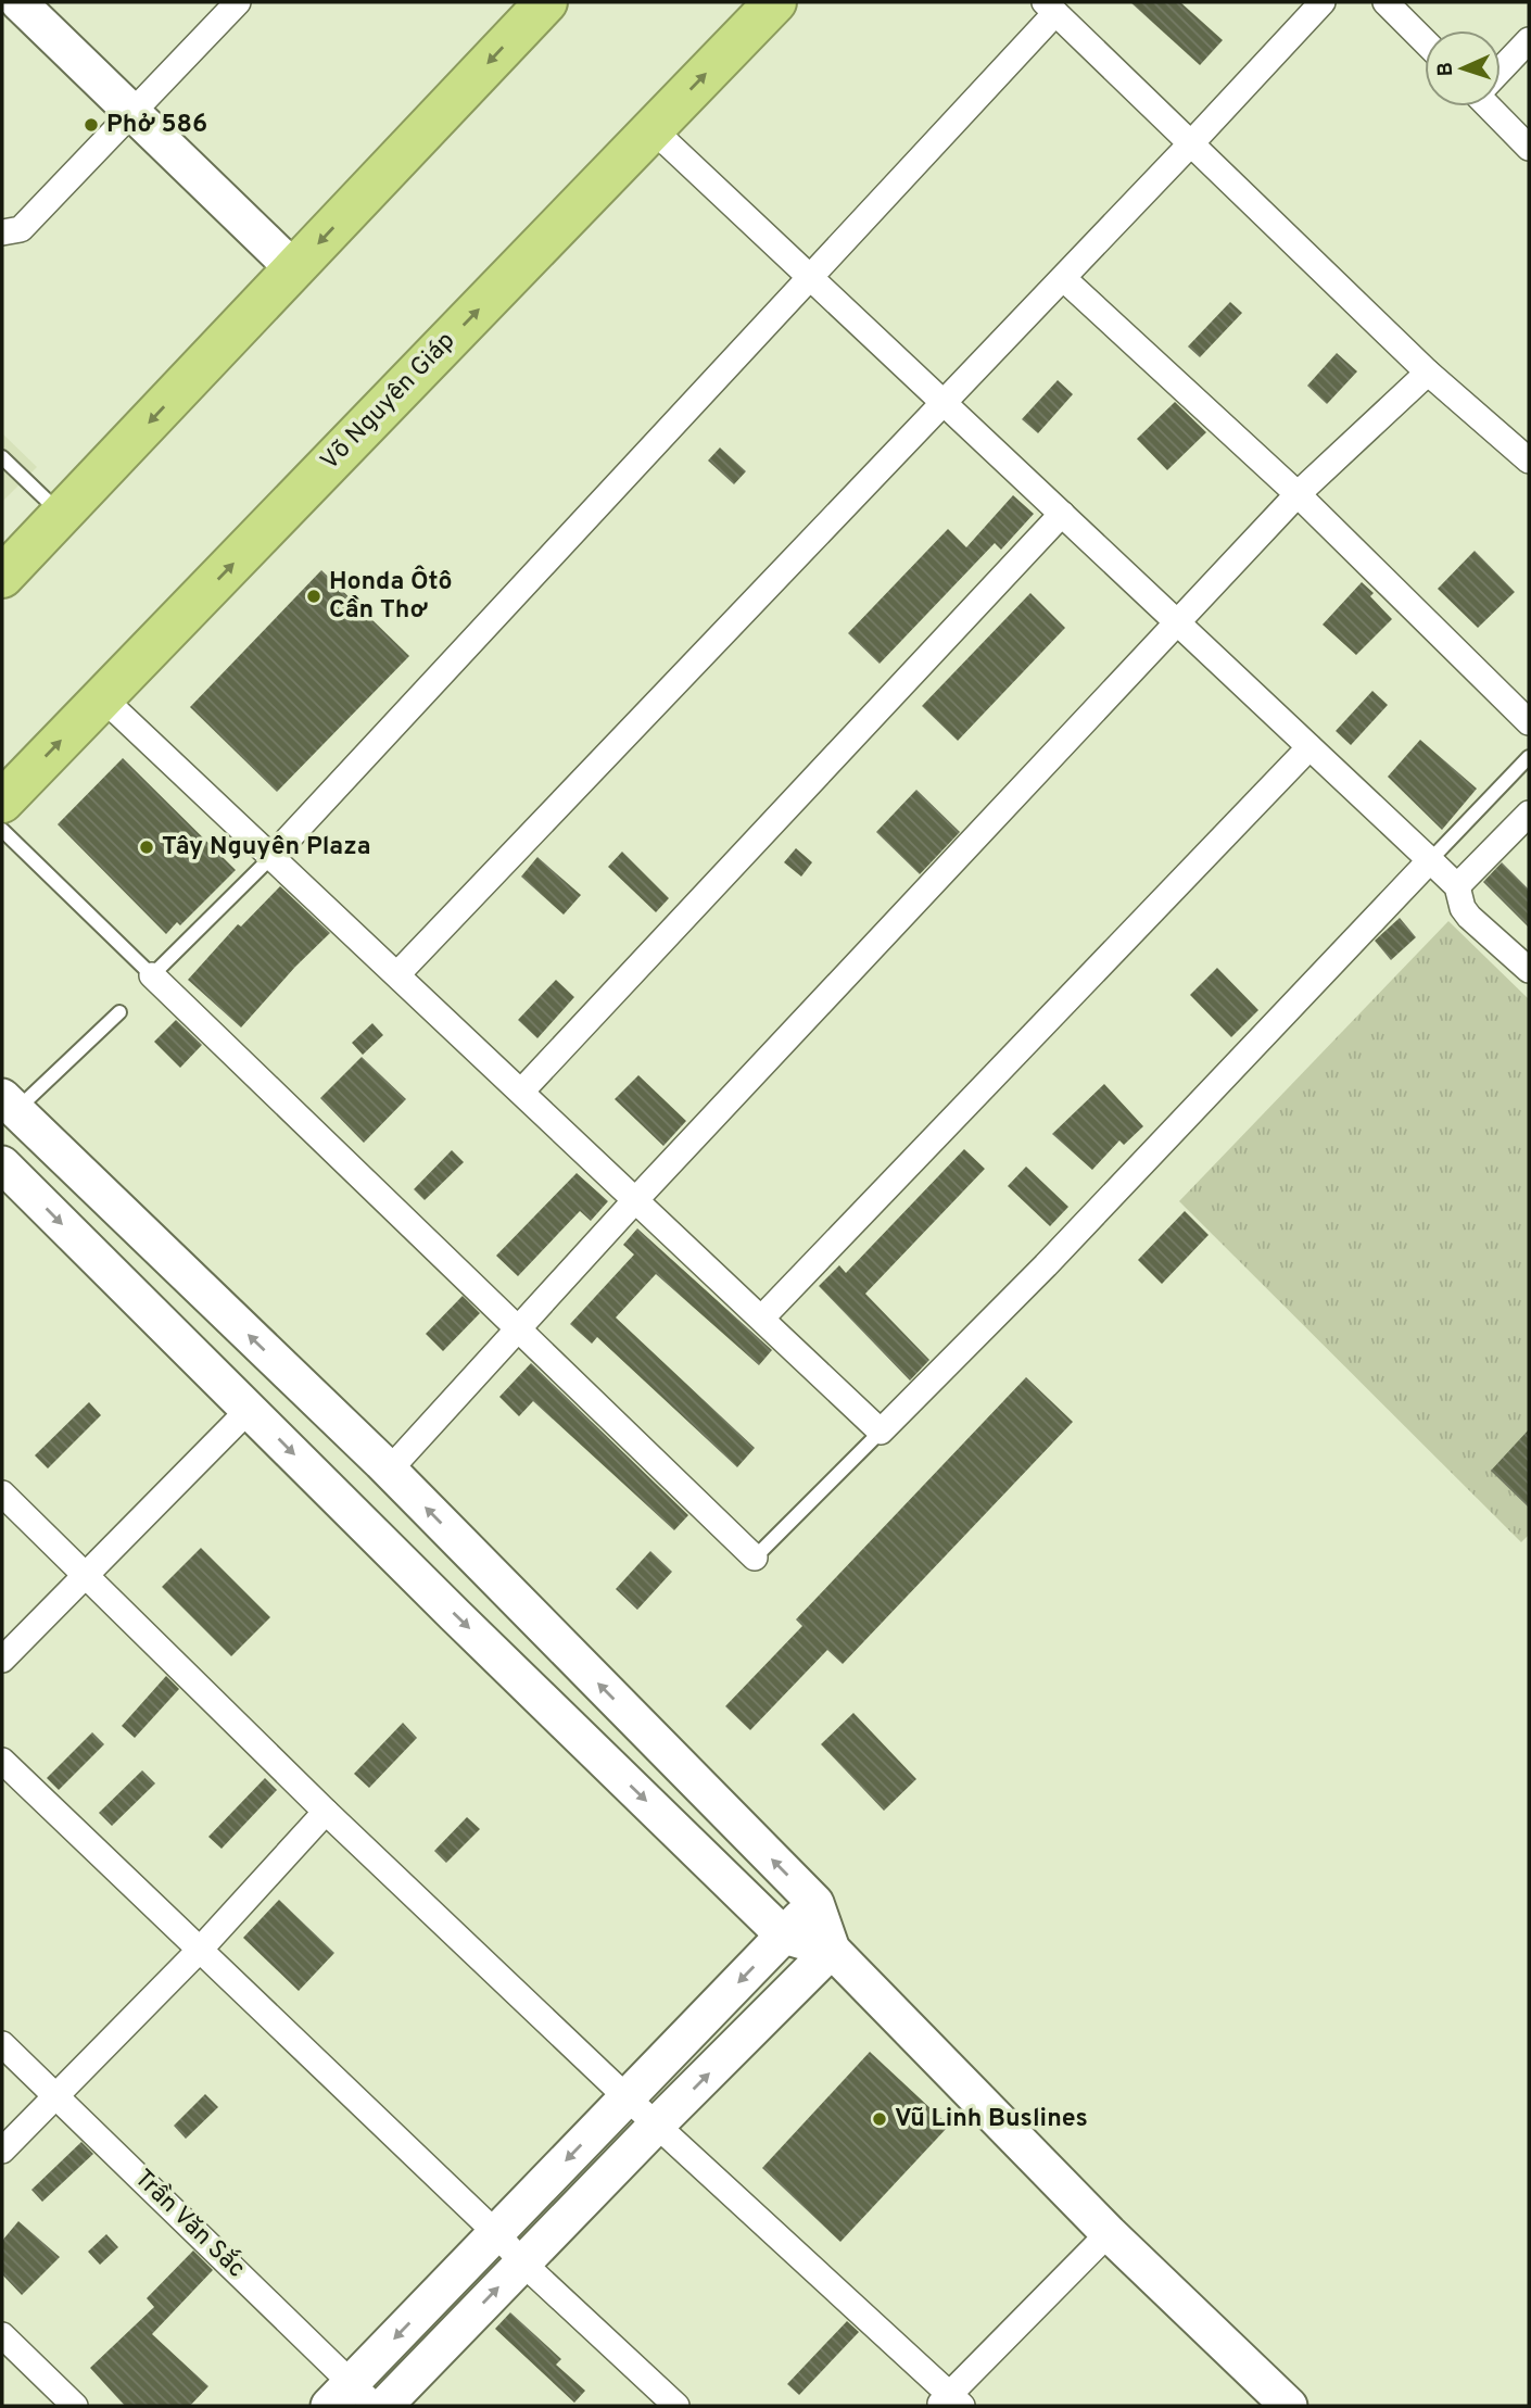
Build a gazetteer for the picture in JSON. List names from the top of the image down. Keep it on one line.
{"streets":{"highway":["Võ Nguyên Giáp"],"street":["Trần Văn Sắc"]},"places":["Phở 586","Honda Ôtô Cần Thơ","Tây Nguyên Plaza","Vũ Linh Buslines"],"north":"left"}
